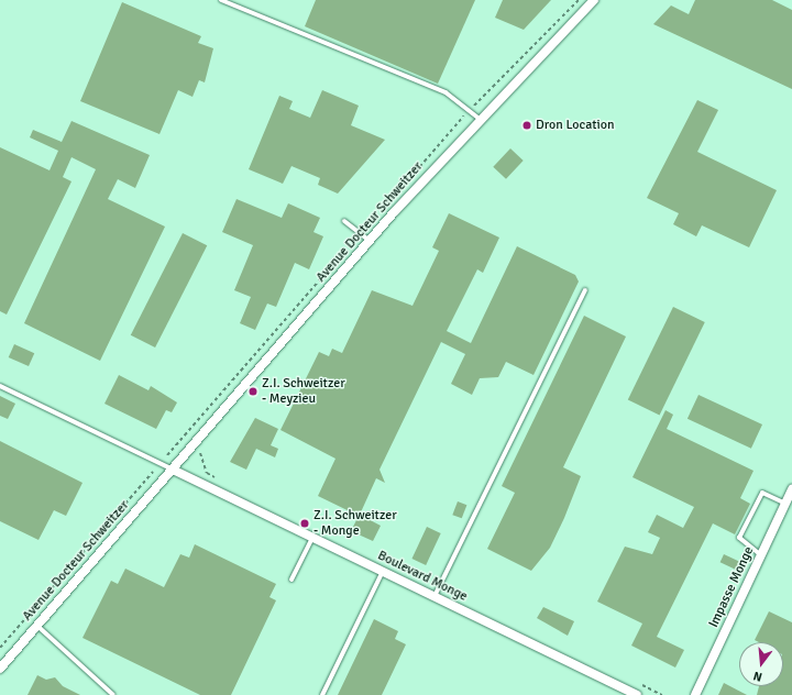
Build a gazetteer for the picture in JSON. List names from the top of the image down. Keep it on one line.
{"streets":{"street":["Avenue Docteur Schweitzer","Boulevard Monge","Impasse Monge"]},"crossings":[["Avenue Docteur Schweitzer","Boulevard Monge"]],"places":["Dron Location","Z.I. Schweitzer - Meyzieu","Z.I. Schweitzer - Monge"],"north":"bottom"}
